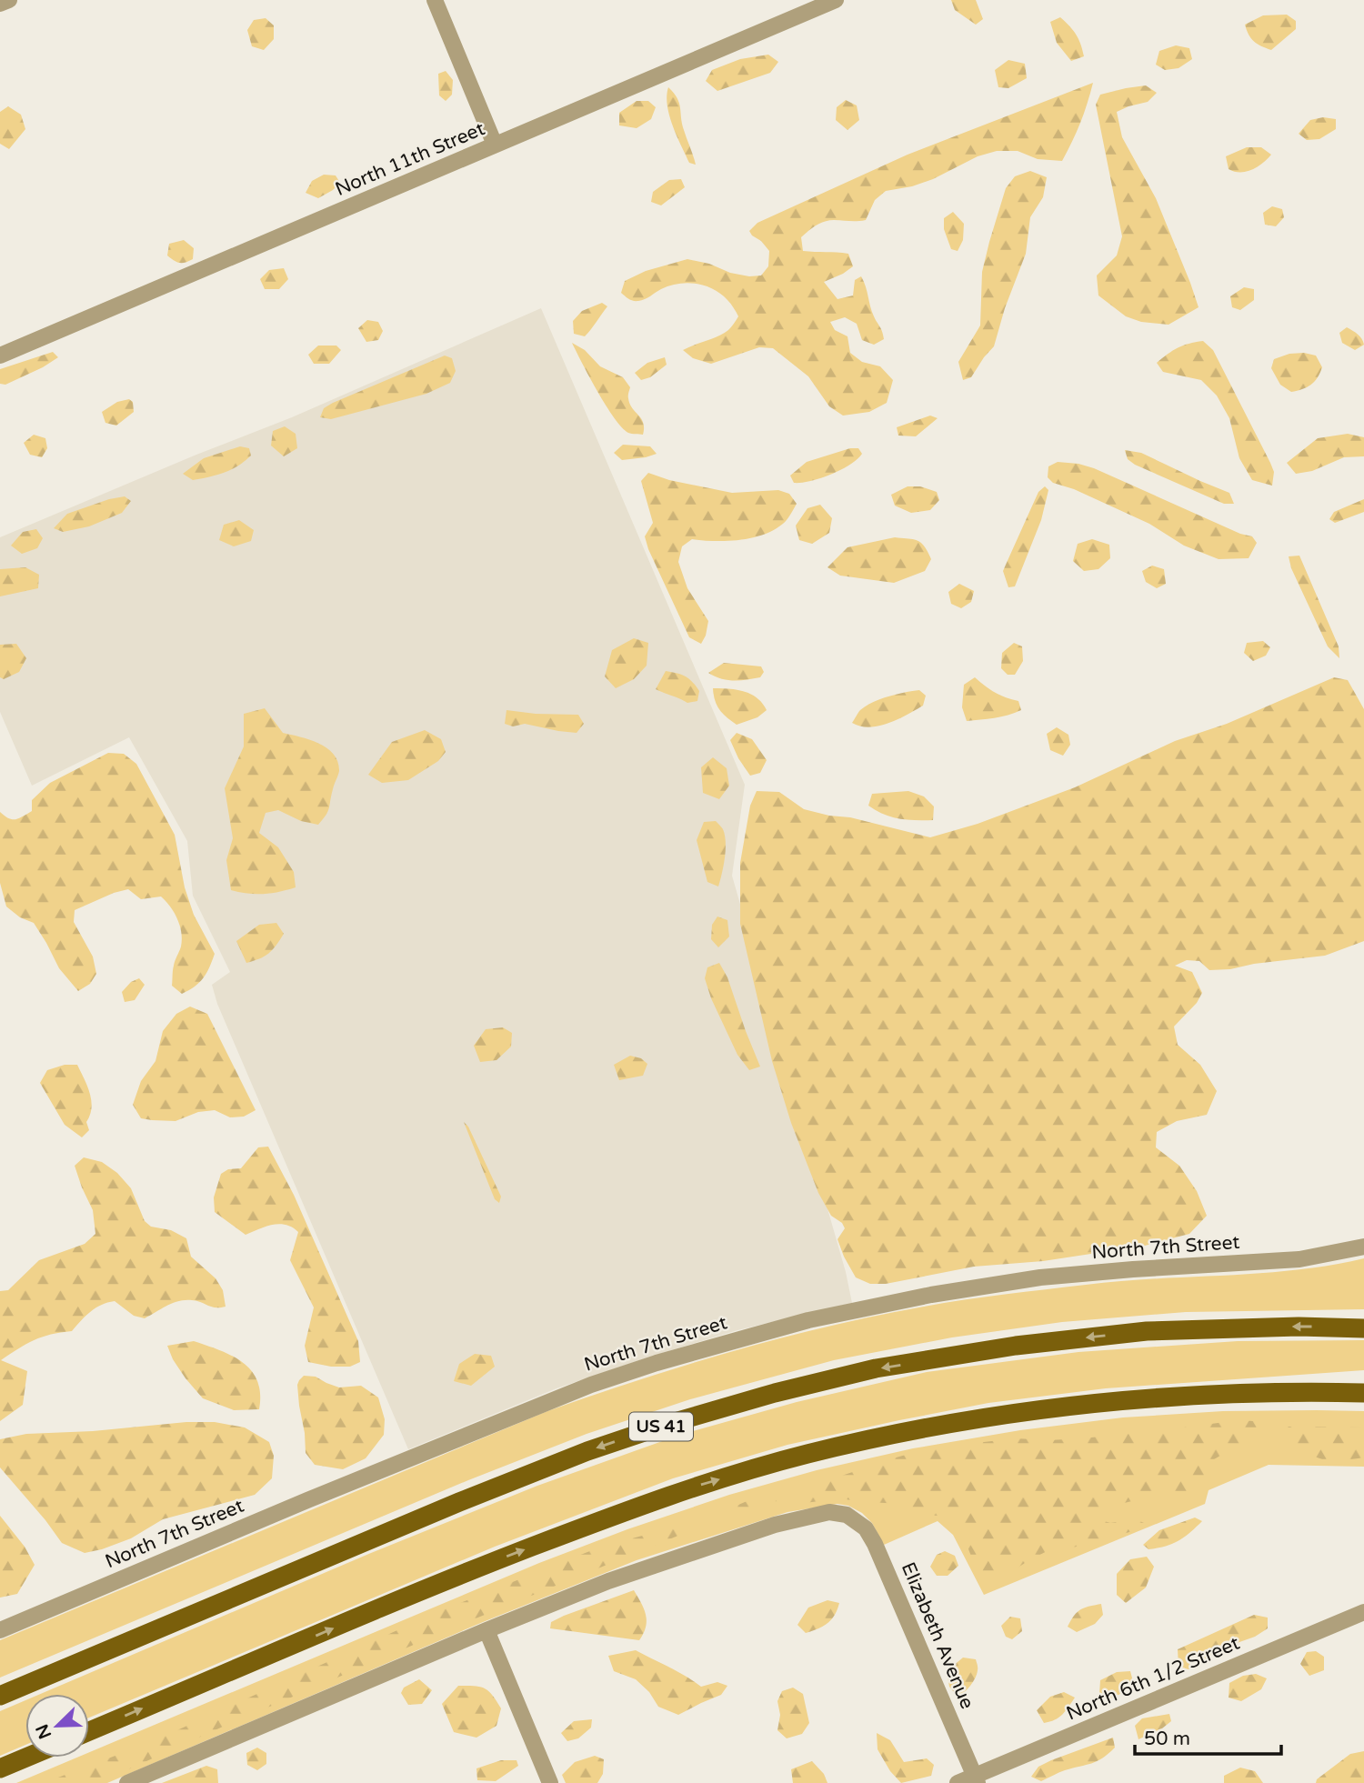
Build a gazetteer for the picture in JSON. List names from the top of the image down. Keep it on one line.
{"streets":{"main road":["US 41"],"street":["North 11th Street","North 7th Street","Elizabeth Avenue","North 6th 1/2 Street"]},"crossings":[["Elizabeth Avenue","North 6th 1/2 Street"]],"scale_bar":"50 m","north":"bottom left"}
